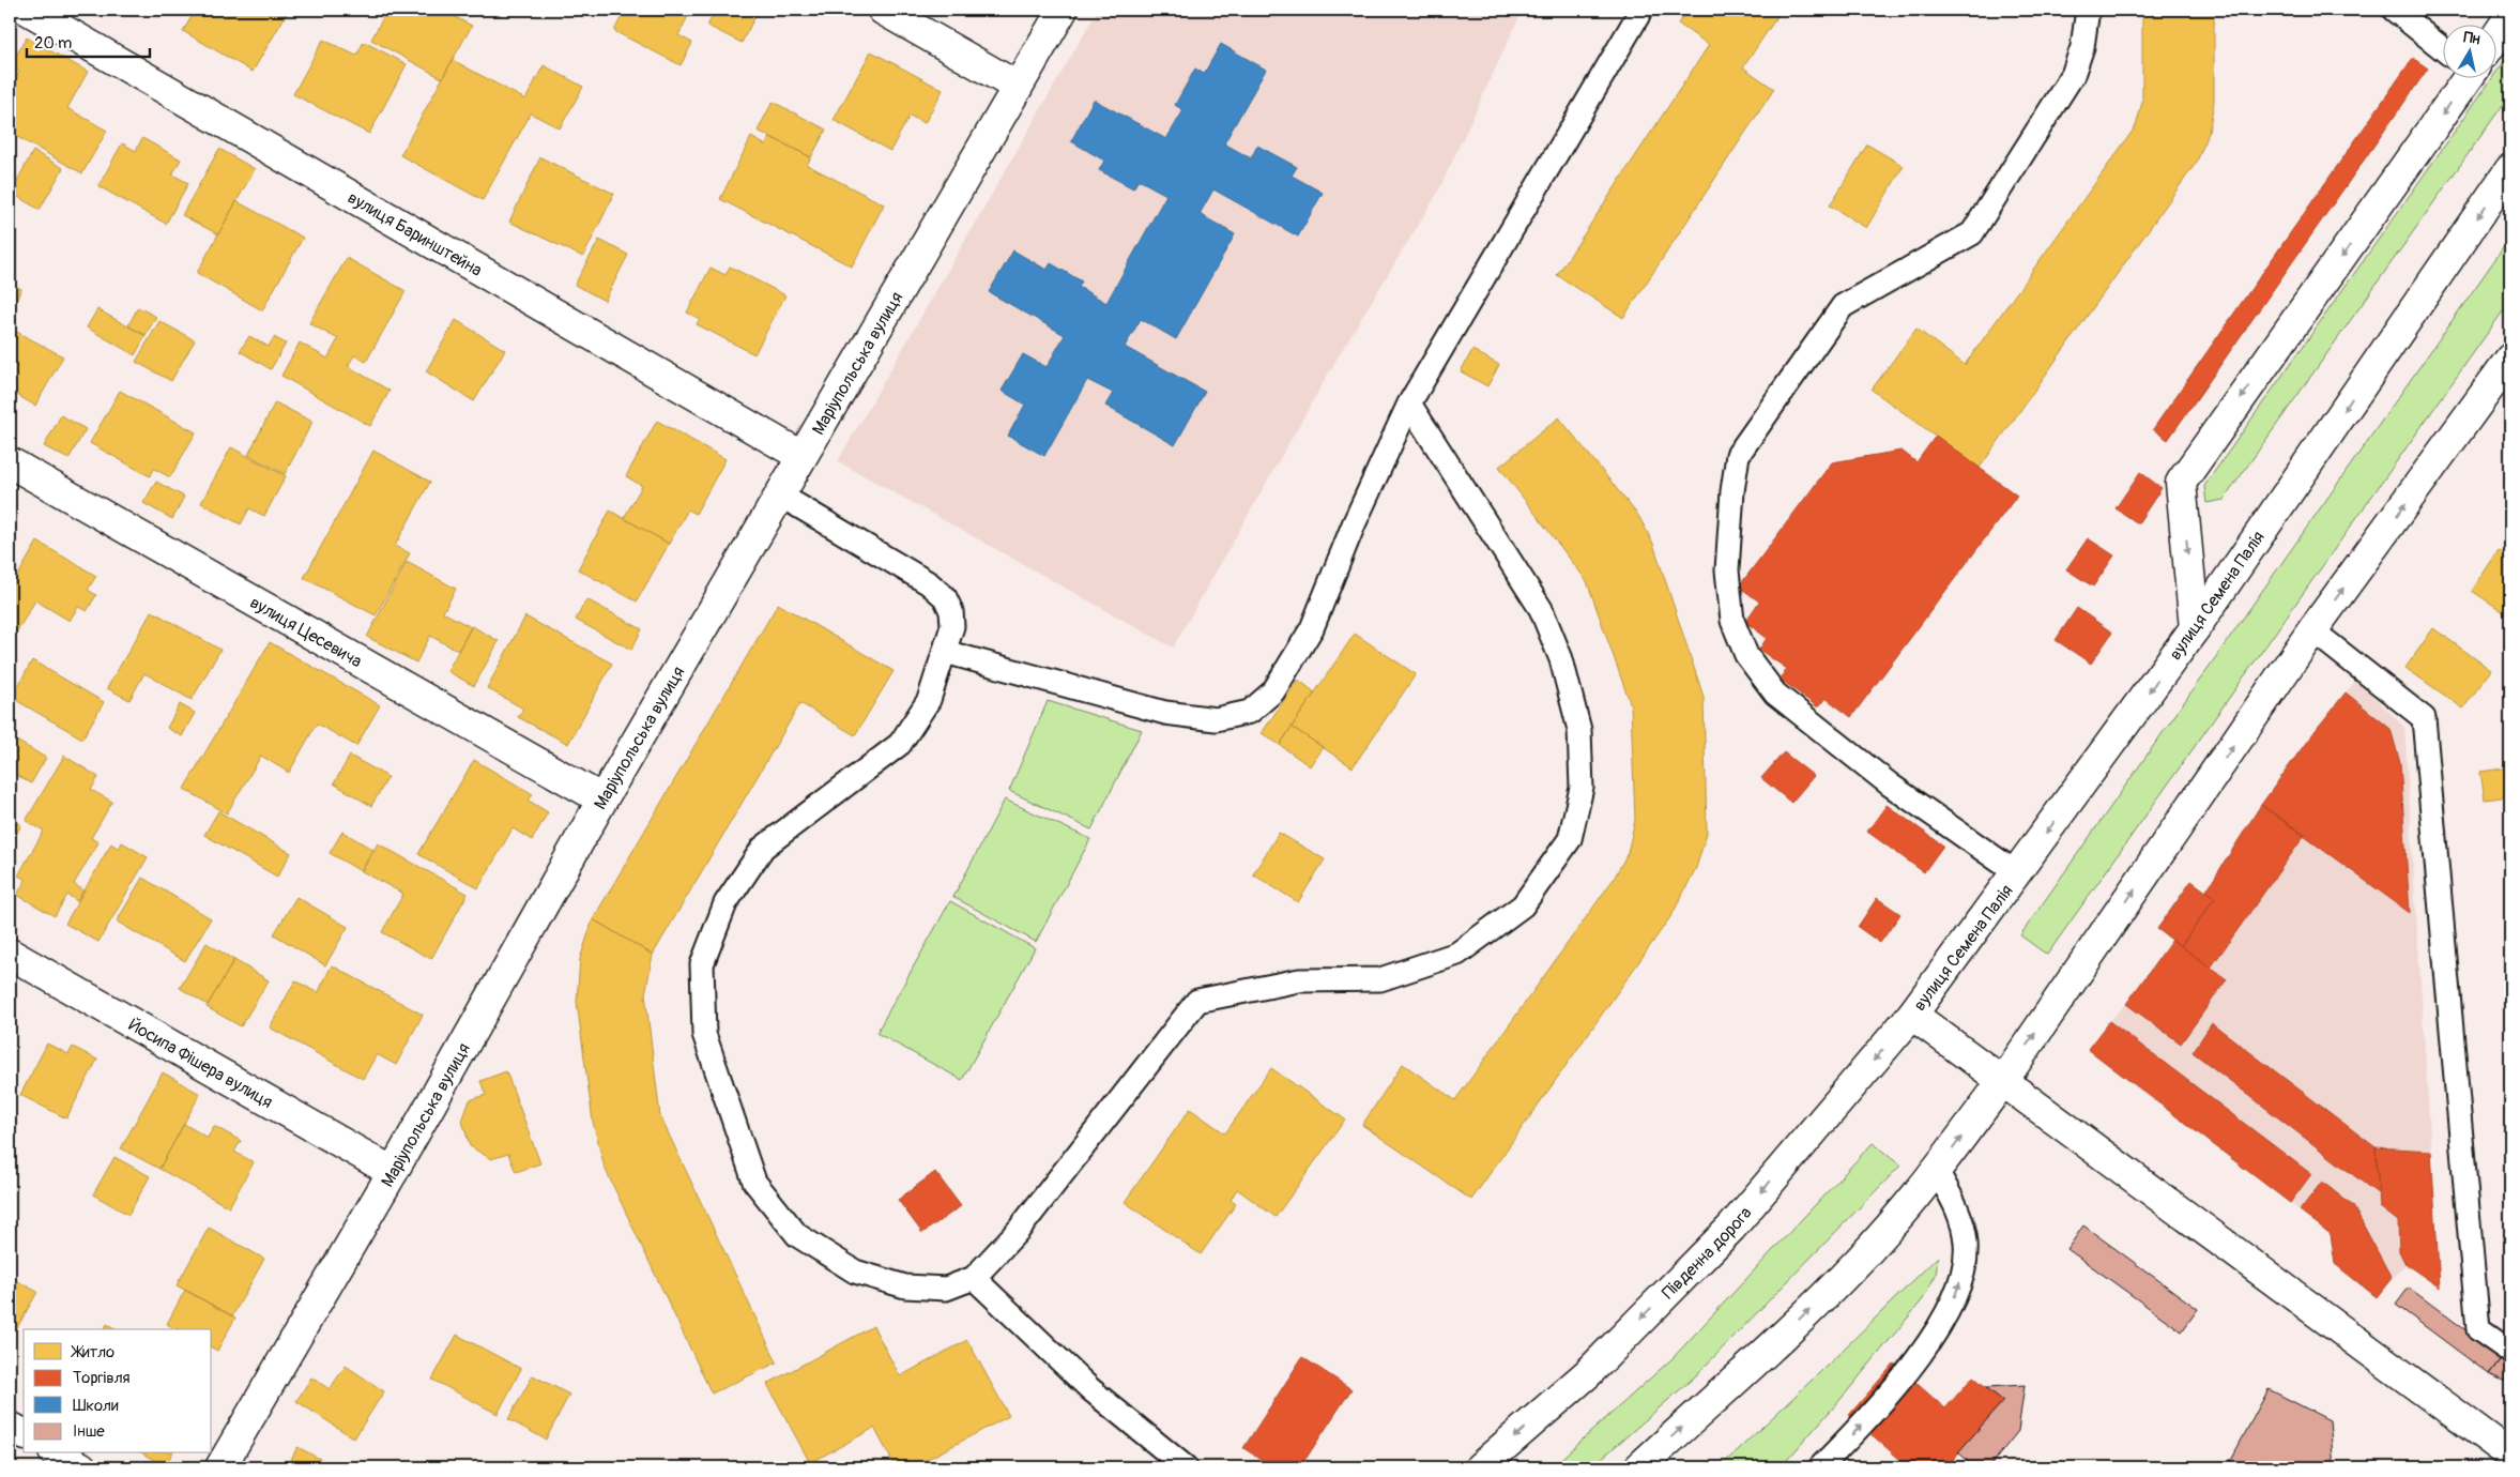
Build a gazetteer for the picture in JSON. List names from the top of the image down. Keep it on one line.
{"streets":{"main road":["вулиця Баринштейна","Маріупольська вулиця","вулиця Семена Палія","вулиця Цесевича","Йосипа Фішера вулиця","Південна дорога"]},"crossings":[["вулиця Баринштейна","Маріупольська вулиця"],["Маріупольська вулиця","вулиця Цесевича"],["Маріупольська вулиця","Йосипа Фішера вулиця"],["вулиця Семена Палія","Південна дорога"]],"legend":["Житло","Торгівля","Школи","Інше"],"scale_bar":"20 m","north":"top"}
